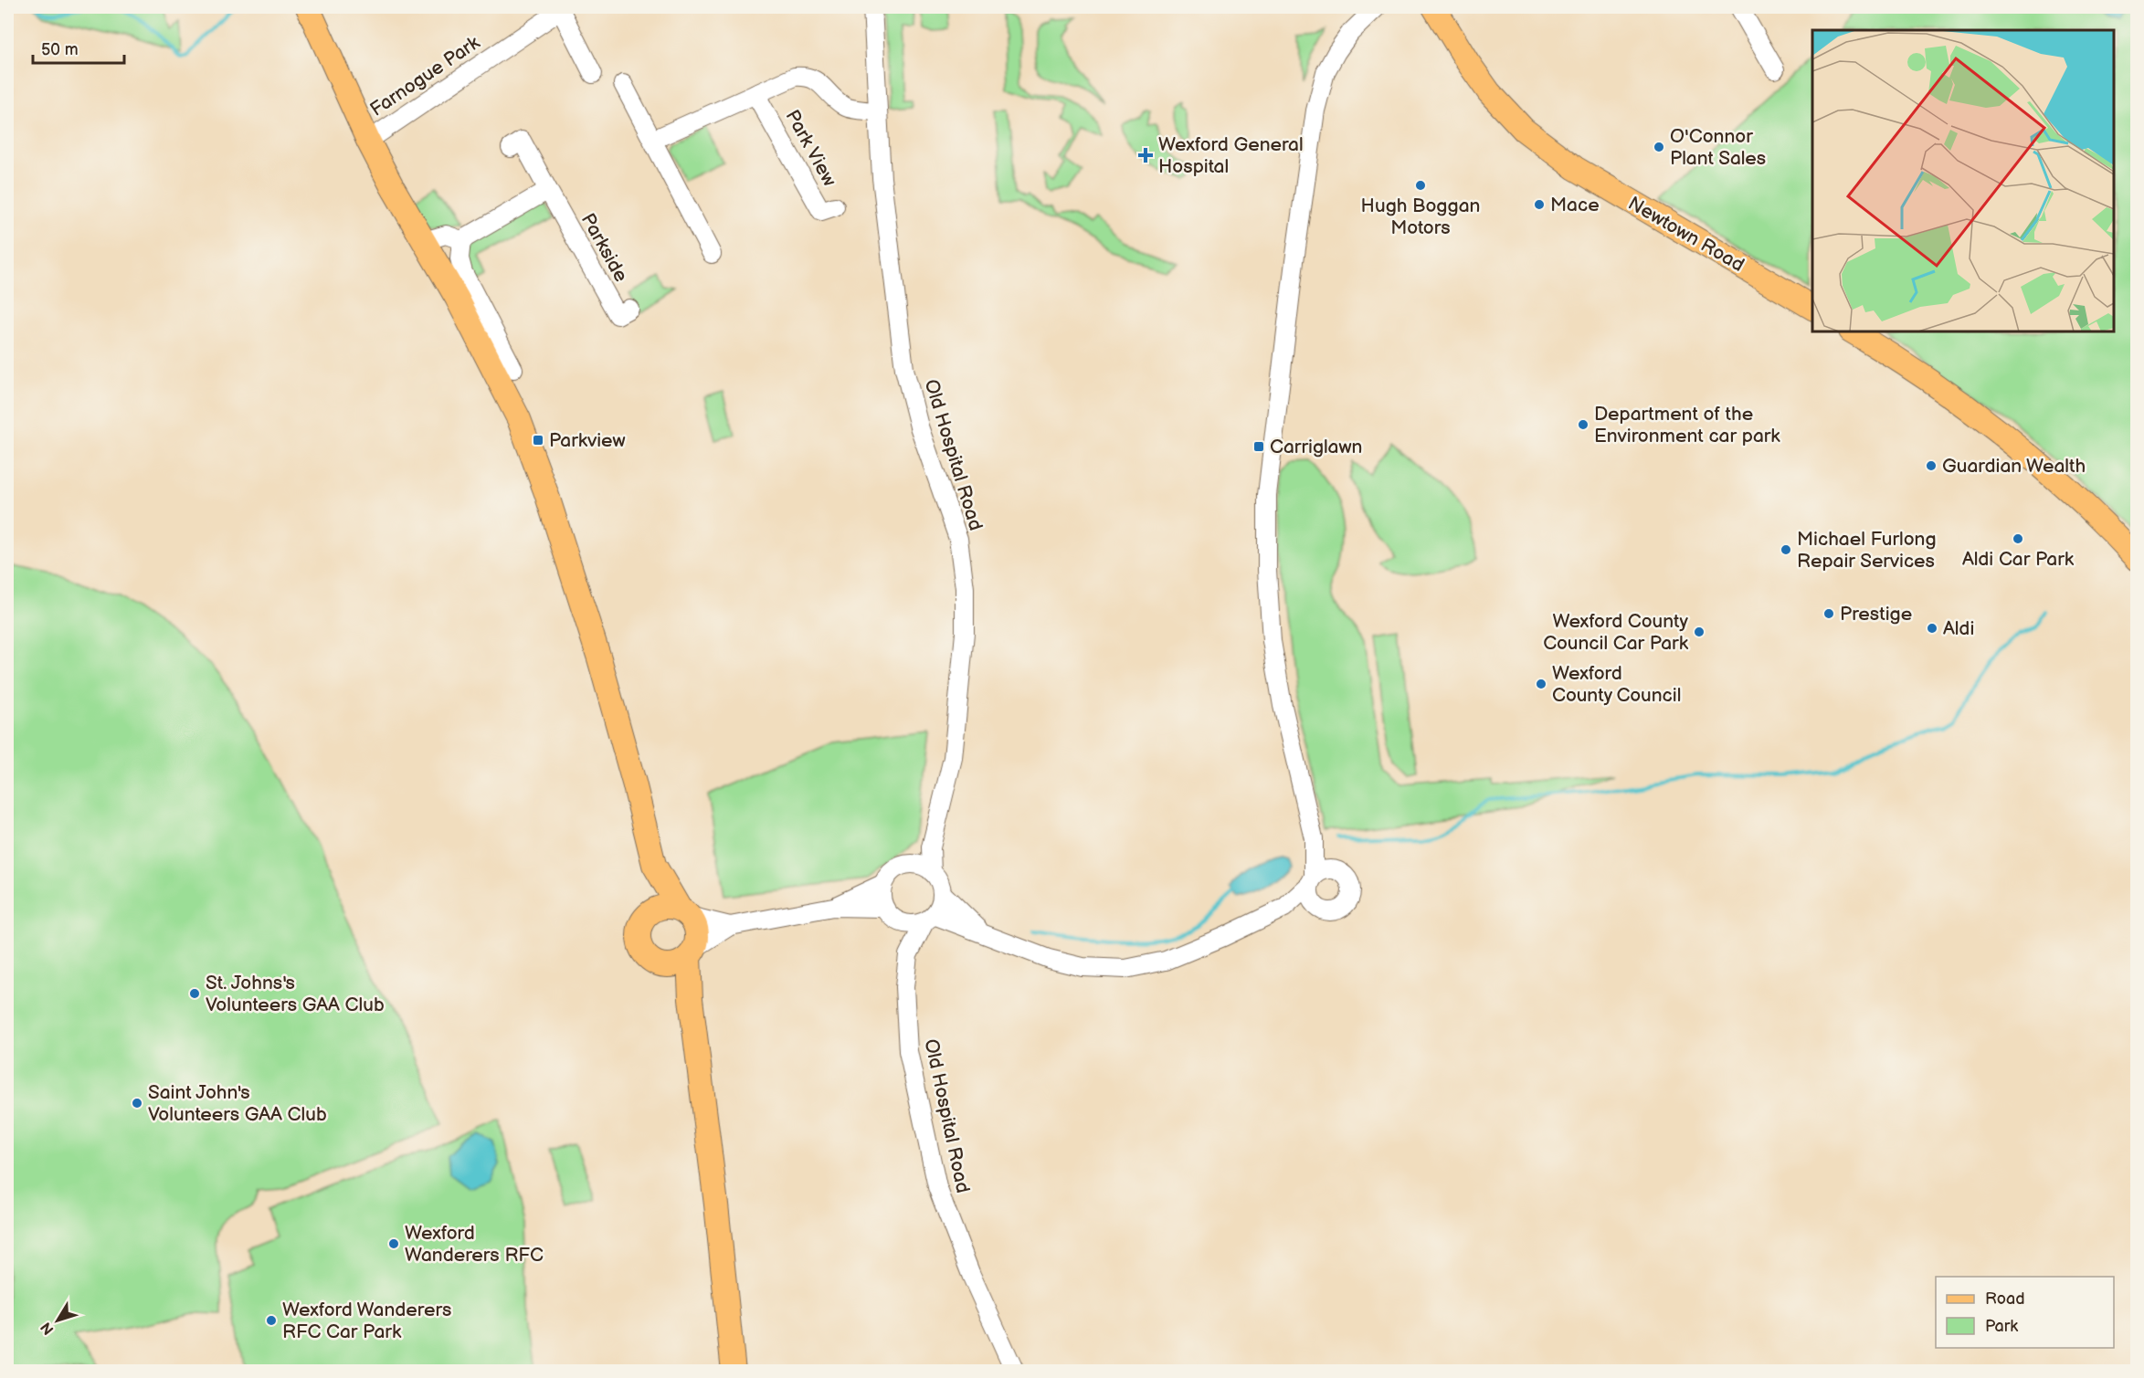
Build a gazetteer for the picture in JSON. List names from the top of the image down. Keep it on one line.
{"streets":{"main road":["Newtown Road"],"street":["Farnogue Park","Park View","Parkside","Old Hospital Road"]},"places":{"other":["O'Connor Plant Sales","Hugh Boggan Motors","Mace","Department of the Environment car park","Guardian Wealth","Aldi Car Park","Michael Furlong Repair Services","Prestige","Aldi","Wexford County Council Car Park","Wexford County Council","St. Johns's Volunteers GAA Club","Saint John's Volunteers GAA Club","Wexford Wanderers RFC","Wexford Wanderers RFC Car Park"],"health":["Wexford General Hospital"],"transit":["Parkview","Carriglawn"]},"legend":["Road","Park"],"scale_bar":"50 m","north":"bottom left"}
